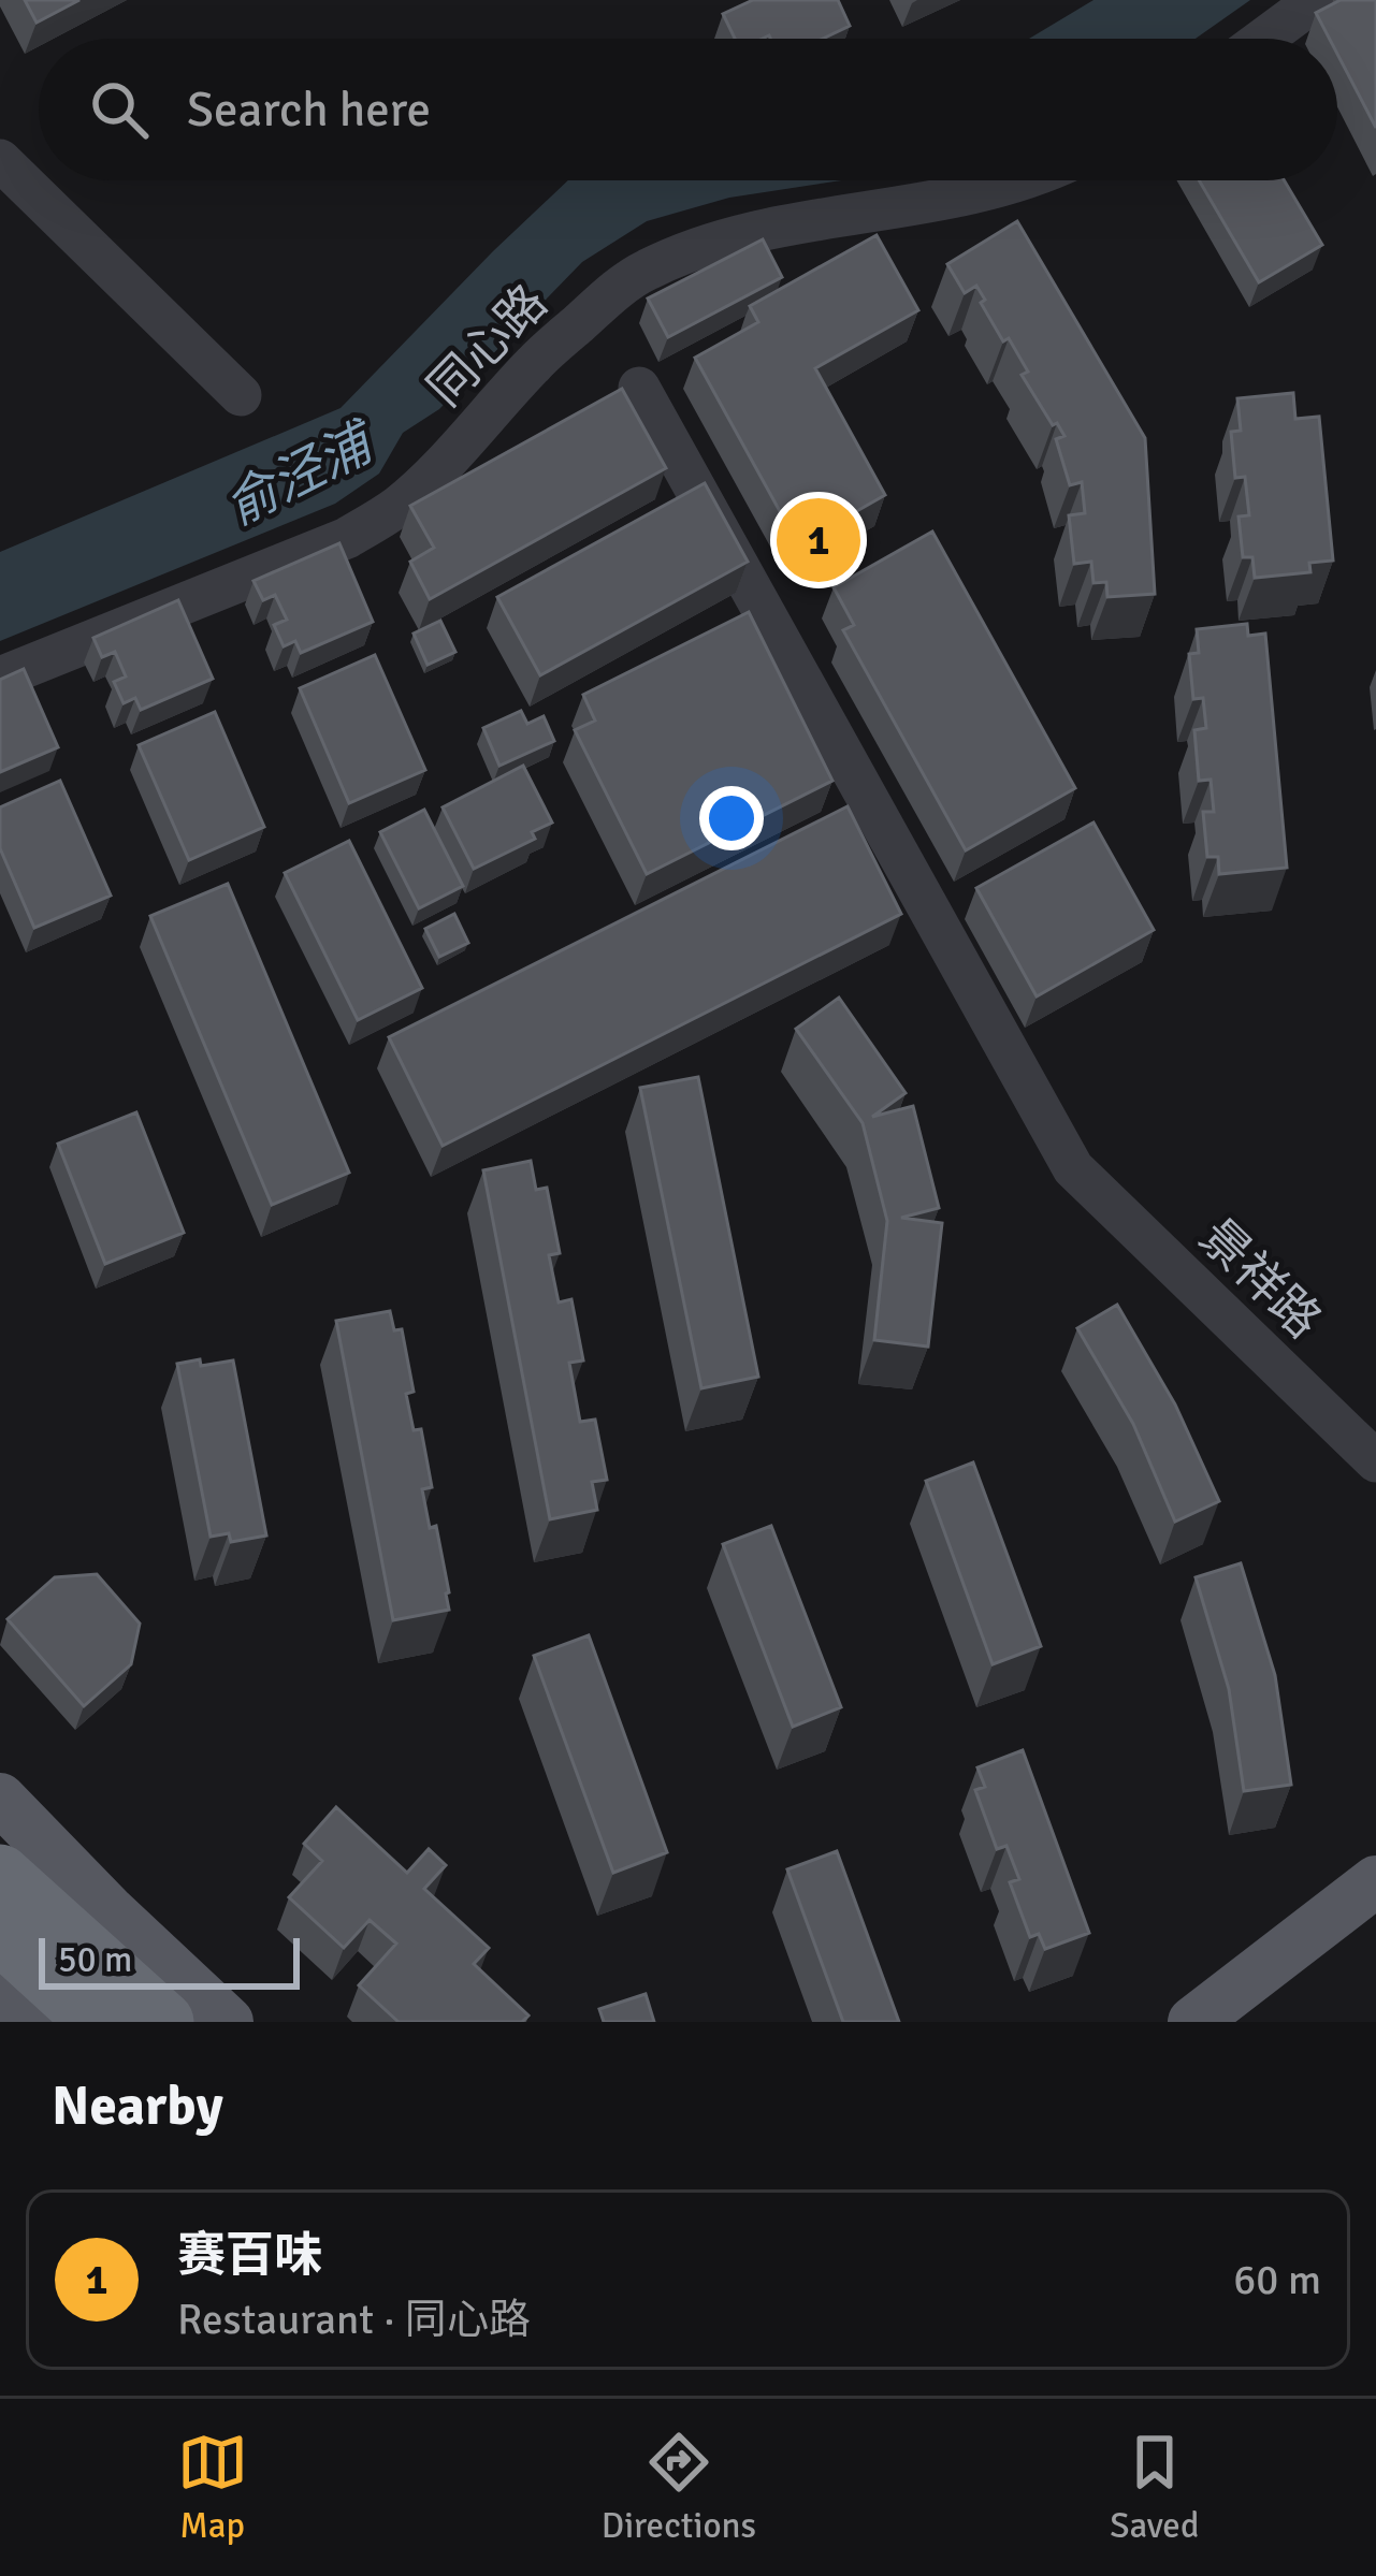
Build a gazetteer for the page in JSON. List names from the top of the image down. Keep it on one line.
{"streets":{"street":["同心路","景祥路"]},"water":["俞泾浦"],"scale_bar":"50 m","page":{"search":"Search here","pins":"1","scale":"50 m","heading":"Nearby","list":[{"mark":"1","name":"赛百味","note":"Restaurant · 同心路","value":"60 m"}],"nav":["Map","Directions","Saved"]}}
